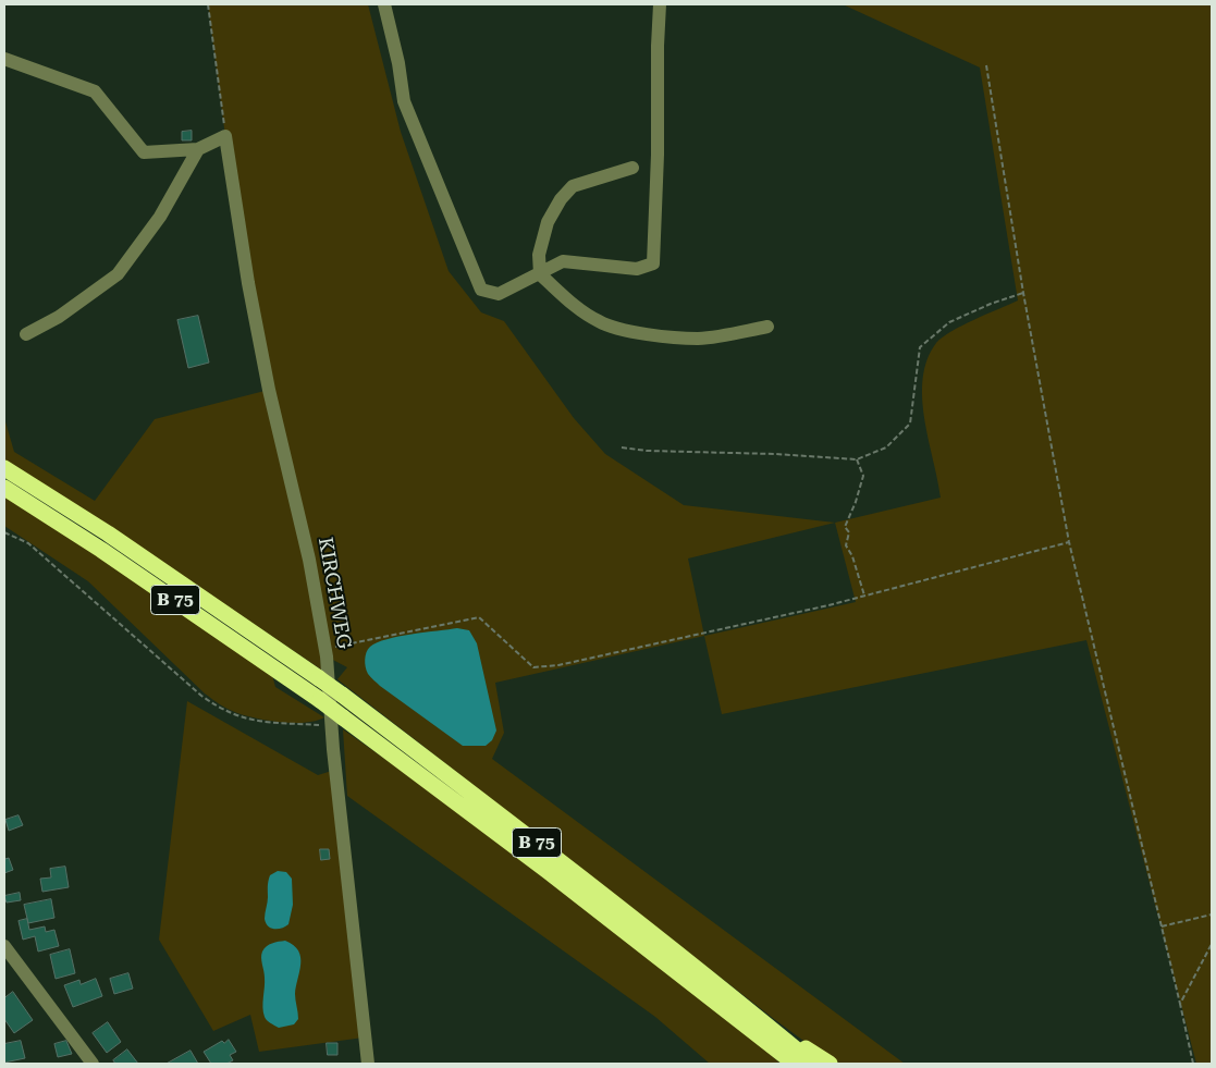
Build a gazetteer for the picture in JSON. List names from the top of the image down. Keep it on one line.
{"streets":{"highway":["B 75"],"street":["KIRCHWEG"]},"crossings":[["KIRCHWEG","B 75"]]}
